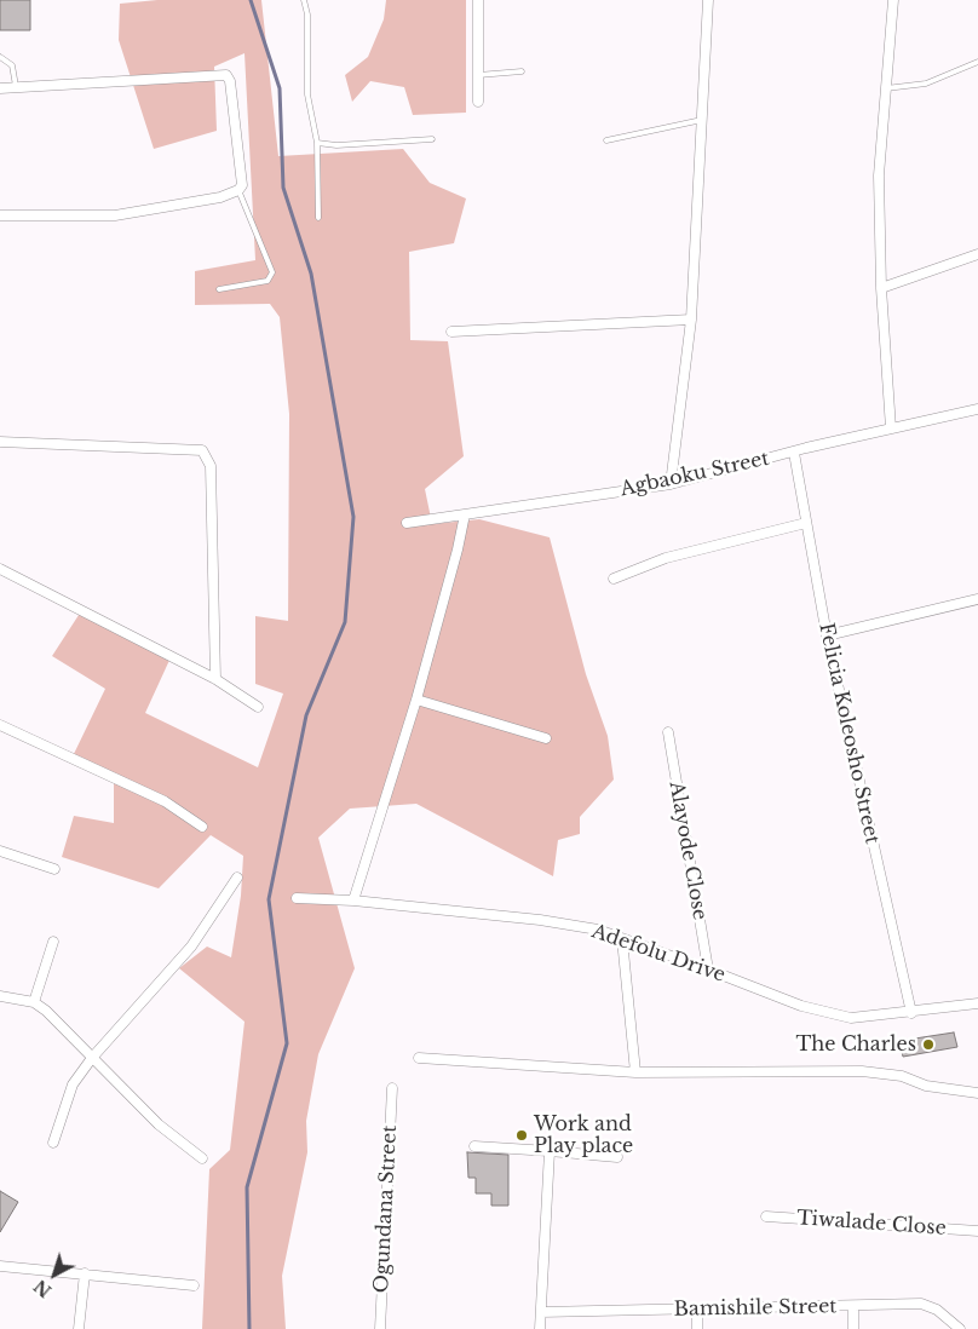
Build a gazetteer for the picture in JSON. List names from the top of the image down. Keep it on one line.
{"streets":{"street":["Agbaoku Street","Felicia Koleosho Street","Alayode Close","Adefolu Drive","Ogundana Street","Tiwalade Close","Bamishile Street"]},"crossings":[["Agbaoku Street","Felicia Koleosho Street"],["Felicia Koleosho Street","Adefolu Drive"],["Alayode Close","Adefolu Drive"]],"places":["The Charles","Work and Play place"],"north":"bottom left"}
